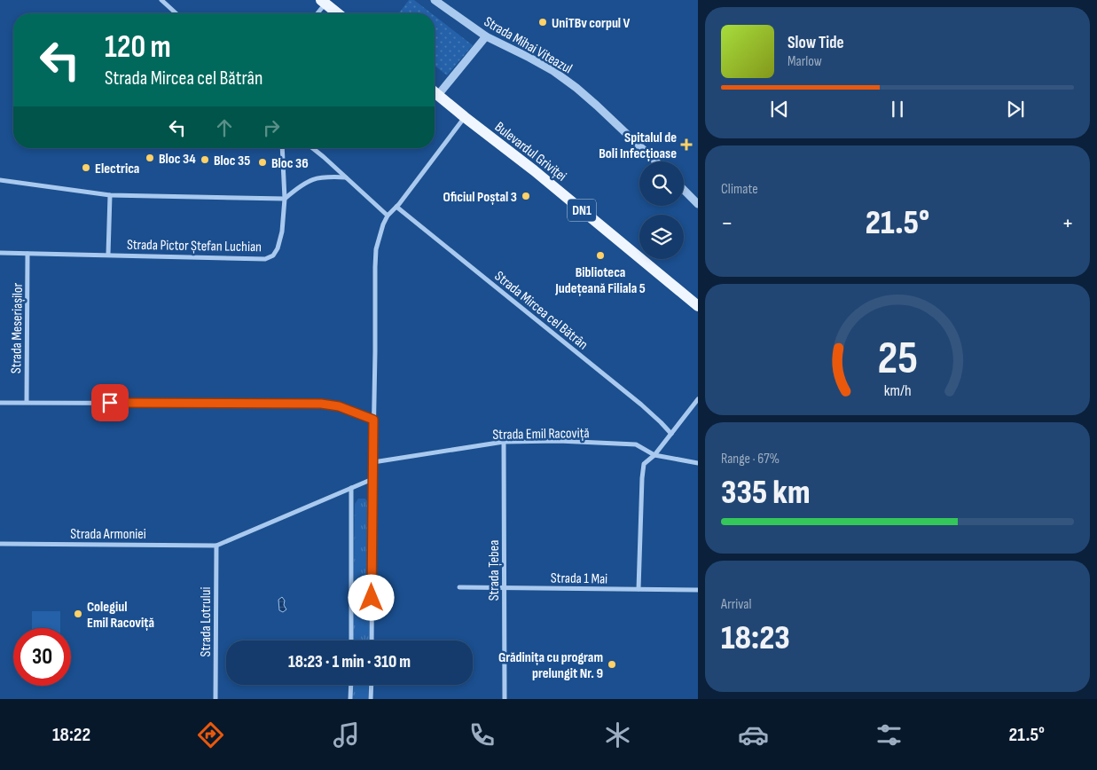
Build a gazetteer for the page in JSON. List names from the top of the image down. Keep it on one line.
{"streets":{"main road":["Bulevardul Griviței","DN1"],"street":["Strada Mihai Viteazul","Strada Pictor Ștefan Luchian","Strada Mircea cel Bătrân","Strada Meseriașilor","Strada Emil Racoviță","Strada Armoniei","Strada Țebea","Strada 1 Mai","Strada Lotrului"]},"crossings":[["Strada Pictor Ștefan Luchian","Strada Meseriașilor"],["Strada Emil Racoviță","Strada Țebea"],["Strada Armoniei","Strada Lotrului"],["Strada Țebea","Strada 1 Mai"]],"places":{"other":["UniTBv corpul V","Bloc 34","Bloc 35","Bloc 36","Electrica","Oficiul Poștal 3","Biblioteca Județeană Filiala 5","Colegiul Emil Racoviță","Grădinița cu program prelungit Nr. 9"],"health":["Spitalul de Boli Infecțioase"]},"page":{"turn":["120 m","Strada Mircea cel Bătrân"],"song":["Slow Tide","Marlow"],"tile":["Climate",["Range · 67%","335 km"],["Arrival","18:23"]],"heat":["−","21.5°","+"],"limit":"30","trip":"18:23 · 1 min · 310 m","tabs":["18:22","21.5°"],"gauge":["25","km/h"]}}
